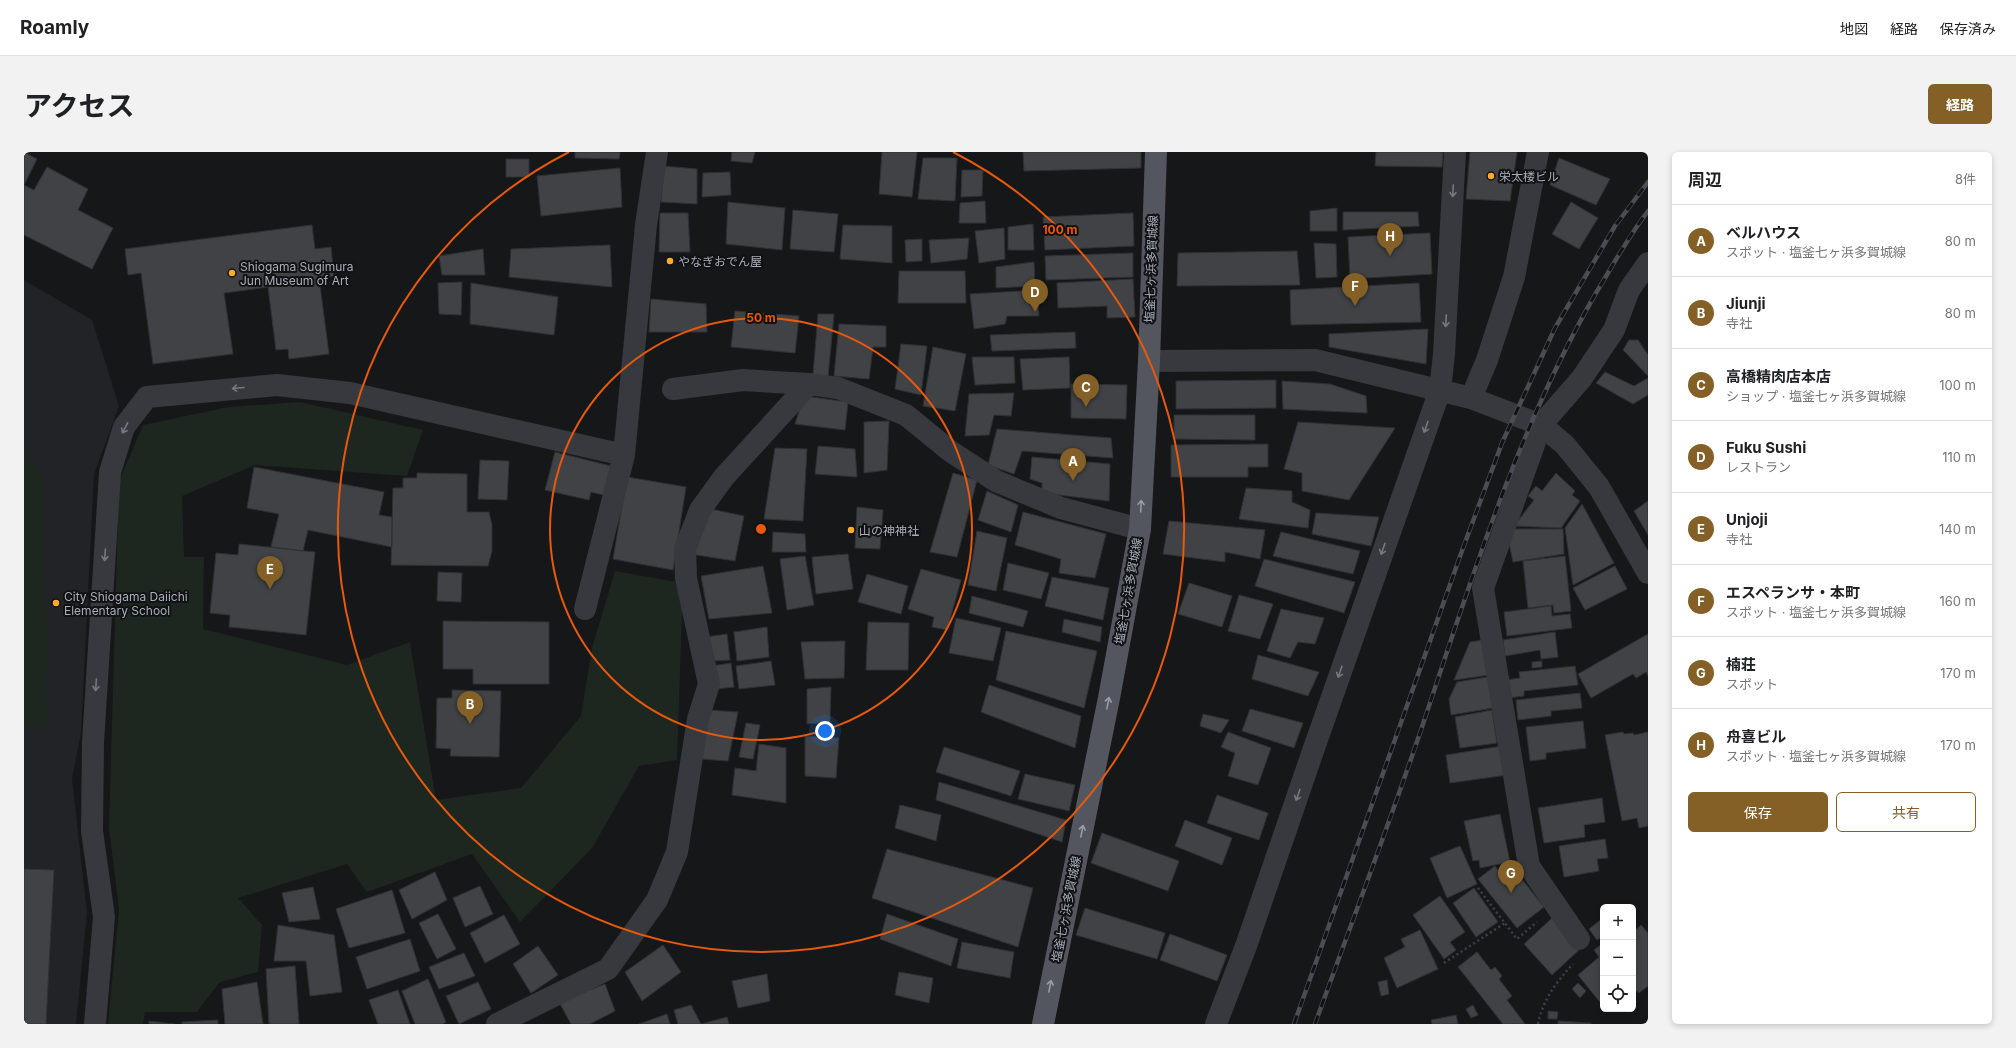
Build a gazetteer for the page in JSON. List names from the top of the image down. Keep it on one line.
{"streets":{"main road":["塩釜七ヶ浜多賀城線"]},"one_way":["塩釜七ヶ浜多賀城線"],"places":["栄太楼ビル","やなぎおでん屋","Shiogama Sugimura Jun Museum of Art","山の神神社","City Shiogama Daiichi Elementary School"],"page":{"header":"Roamly","nav":["地図","経路","保存済み"],"title":"アクセス","buttons":["経路",["保存","共有"]],"heading":["周辺","8件"],"list":[{"mark":"A","name":"ベルハウス","note":"スポット · 塩釜七ヶ浜多賀城線","value":"80 m"},{"mark":"B","name":"Jiunji","note":"寺社","value":"80 m"},{"mark":"C","name":"高橋精肉店本店","note":"ショップ · 塩釜七ヶ浜多賀城線","value":"100 m"},{"mark":"D","name":"Fuku Sushi","note":"レストラン","value":"110 m"},{"mark":"E","name":"Unjoji","note":"寺社","value":"140 m"},{"mark":"F","name":"エスペランサ・本町","note":"スポット · 塩釜七ヶ浜多賀城線","value":"160 m"},{"mark":"G","name":"楠荘","note":"スポット","value":"170 m"},{"mark":"H","name":"舟喜ビル","note":"スポット · 塩釜七ヶ浜多賀城線","value":"170 m"}],"pins":["H","F","D","C","A","E","B","G"],"map_buttons":["+","−"]},"rings":["100 m","50 m"]}
